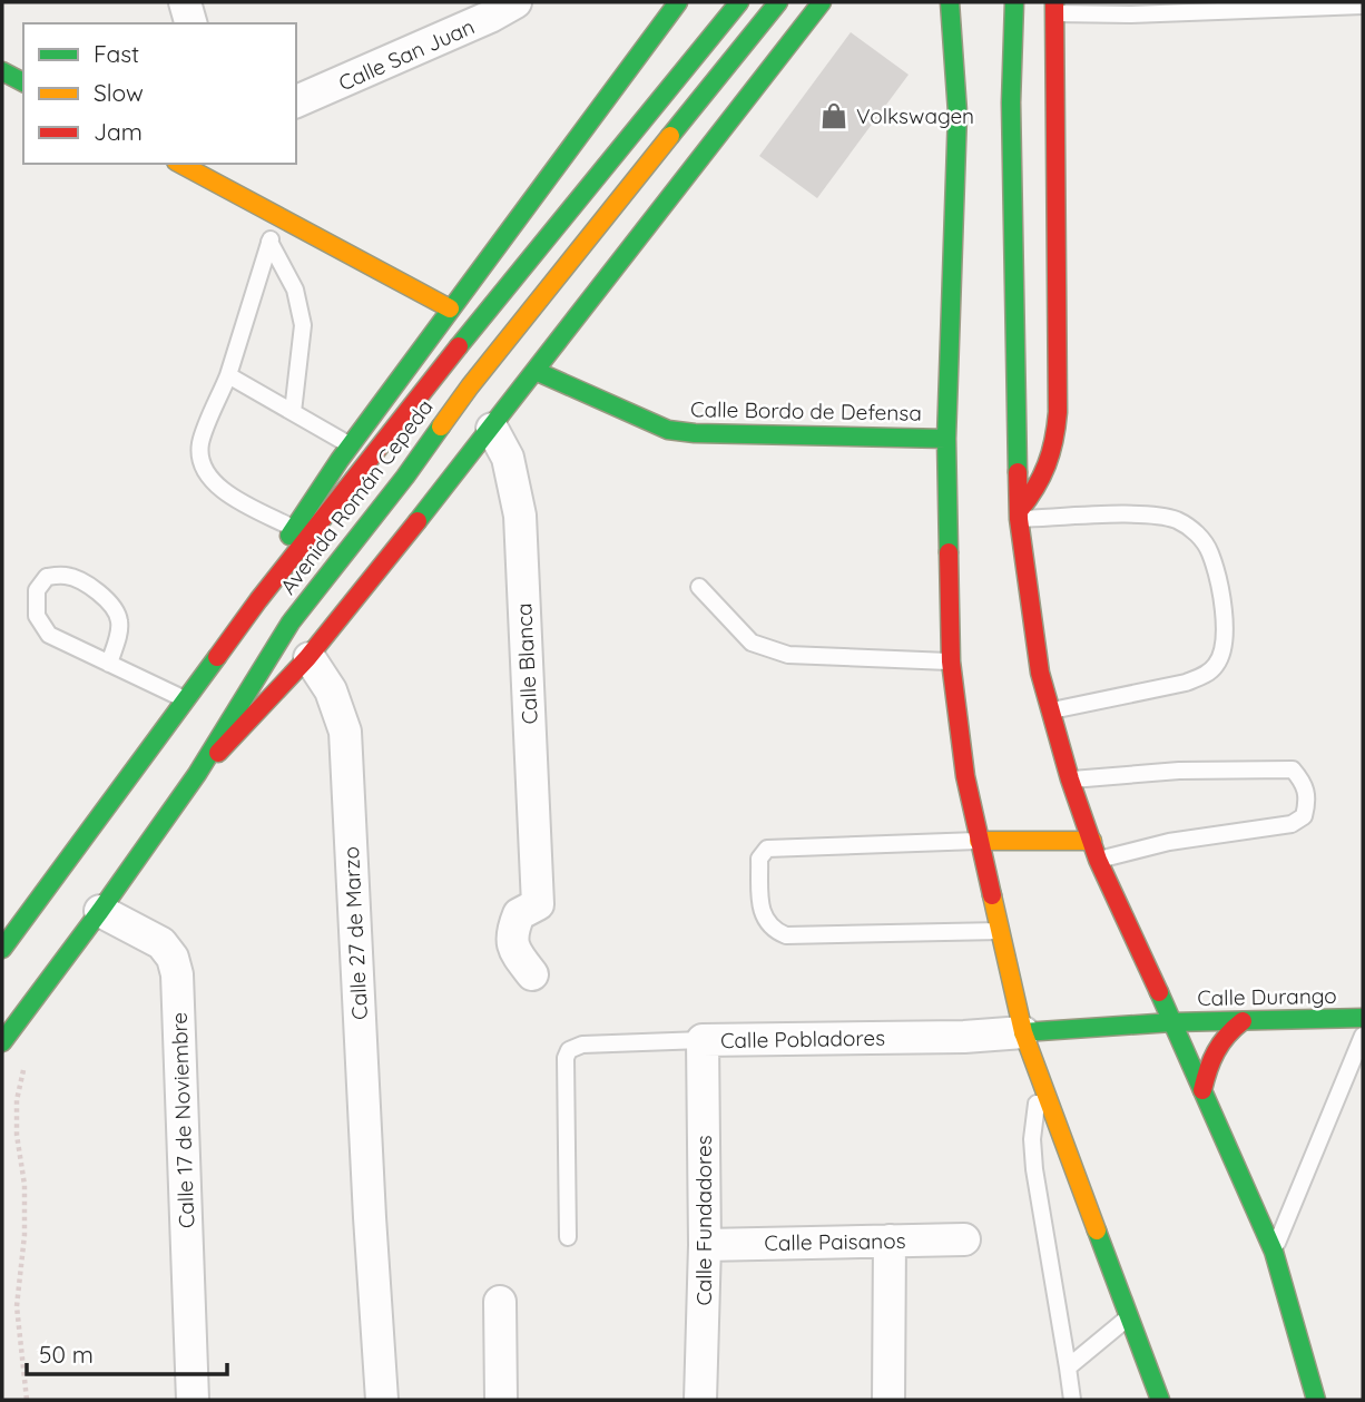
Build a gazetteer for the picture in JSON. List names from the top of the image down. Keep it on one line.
{"streets":{"main road":["Calle Bordo de Defensa","Avenida Román Cepeda","Calle Durango"],"street":["Calle San Juan","Calle Blanca","Calle 27 de Marzo","Calle Pobladores","Calle 17 de Noviembre","Calle Fundadores","Calle Paisanos"]},"crossings":[["Avenida Román Cepeda","Calle 17 de Noviembre"],["Calle Durango","Calle Pobladores"],["Calle Pobladores","Calle Fundadores"],["Calle Fundadores","Calle Paisanos"]],"places":{"shop":["Volkswagen"]},"legend":["Fast","Slow","Jam"],"scale_bar":"50 m"}
